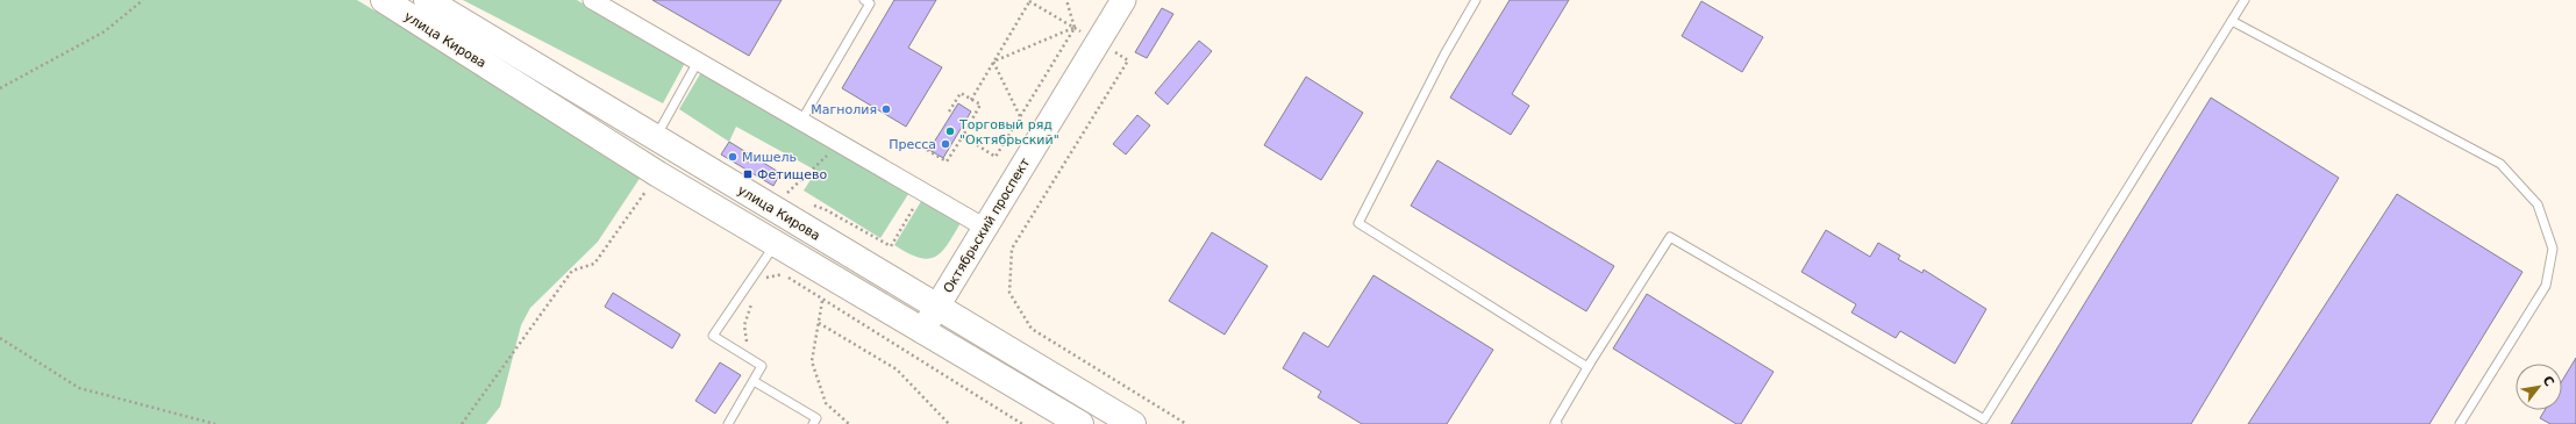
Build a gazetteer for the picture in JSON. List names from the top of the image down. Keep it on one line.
{"streets":{"main road":["улица Кирова","Октябрьский проспект"]},"crossings":[["улица Кирова","Октябрьский проспект"]],"places":{"other":["Магнолия","Торговый ряд \"Октябрьский\"","Пресса","Мишель"],"transit":["Фетищево"]},"north":"top right"}
